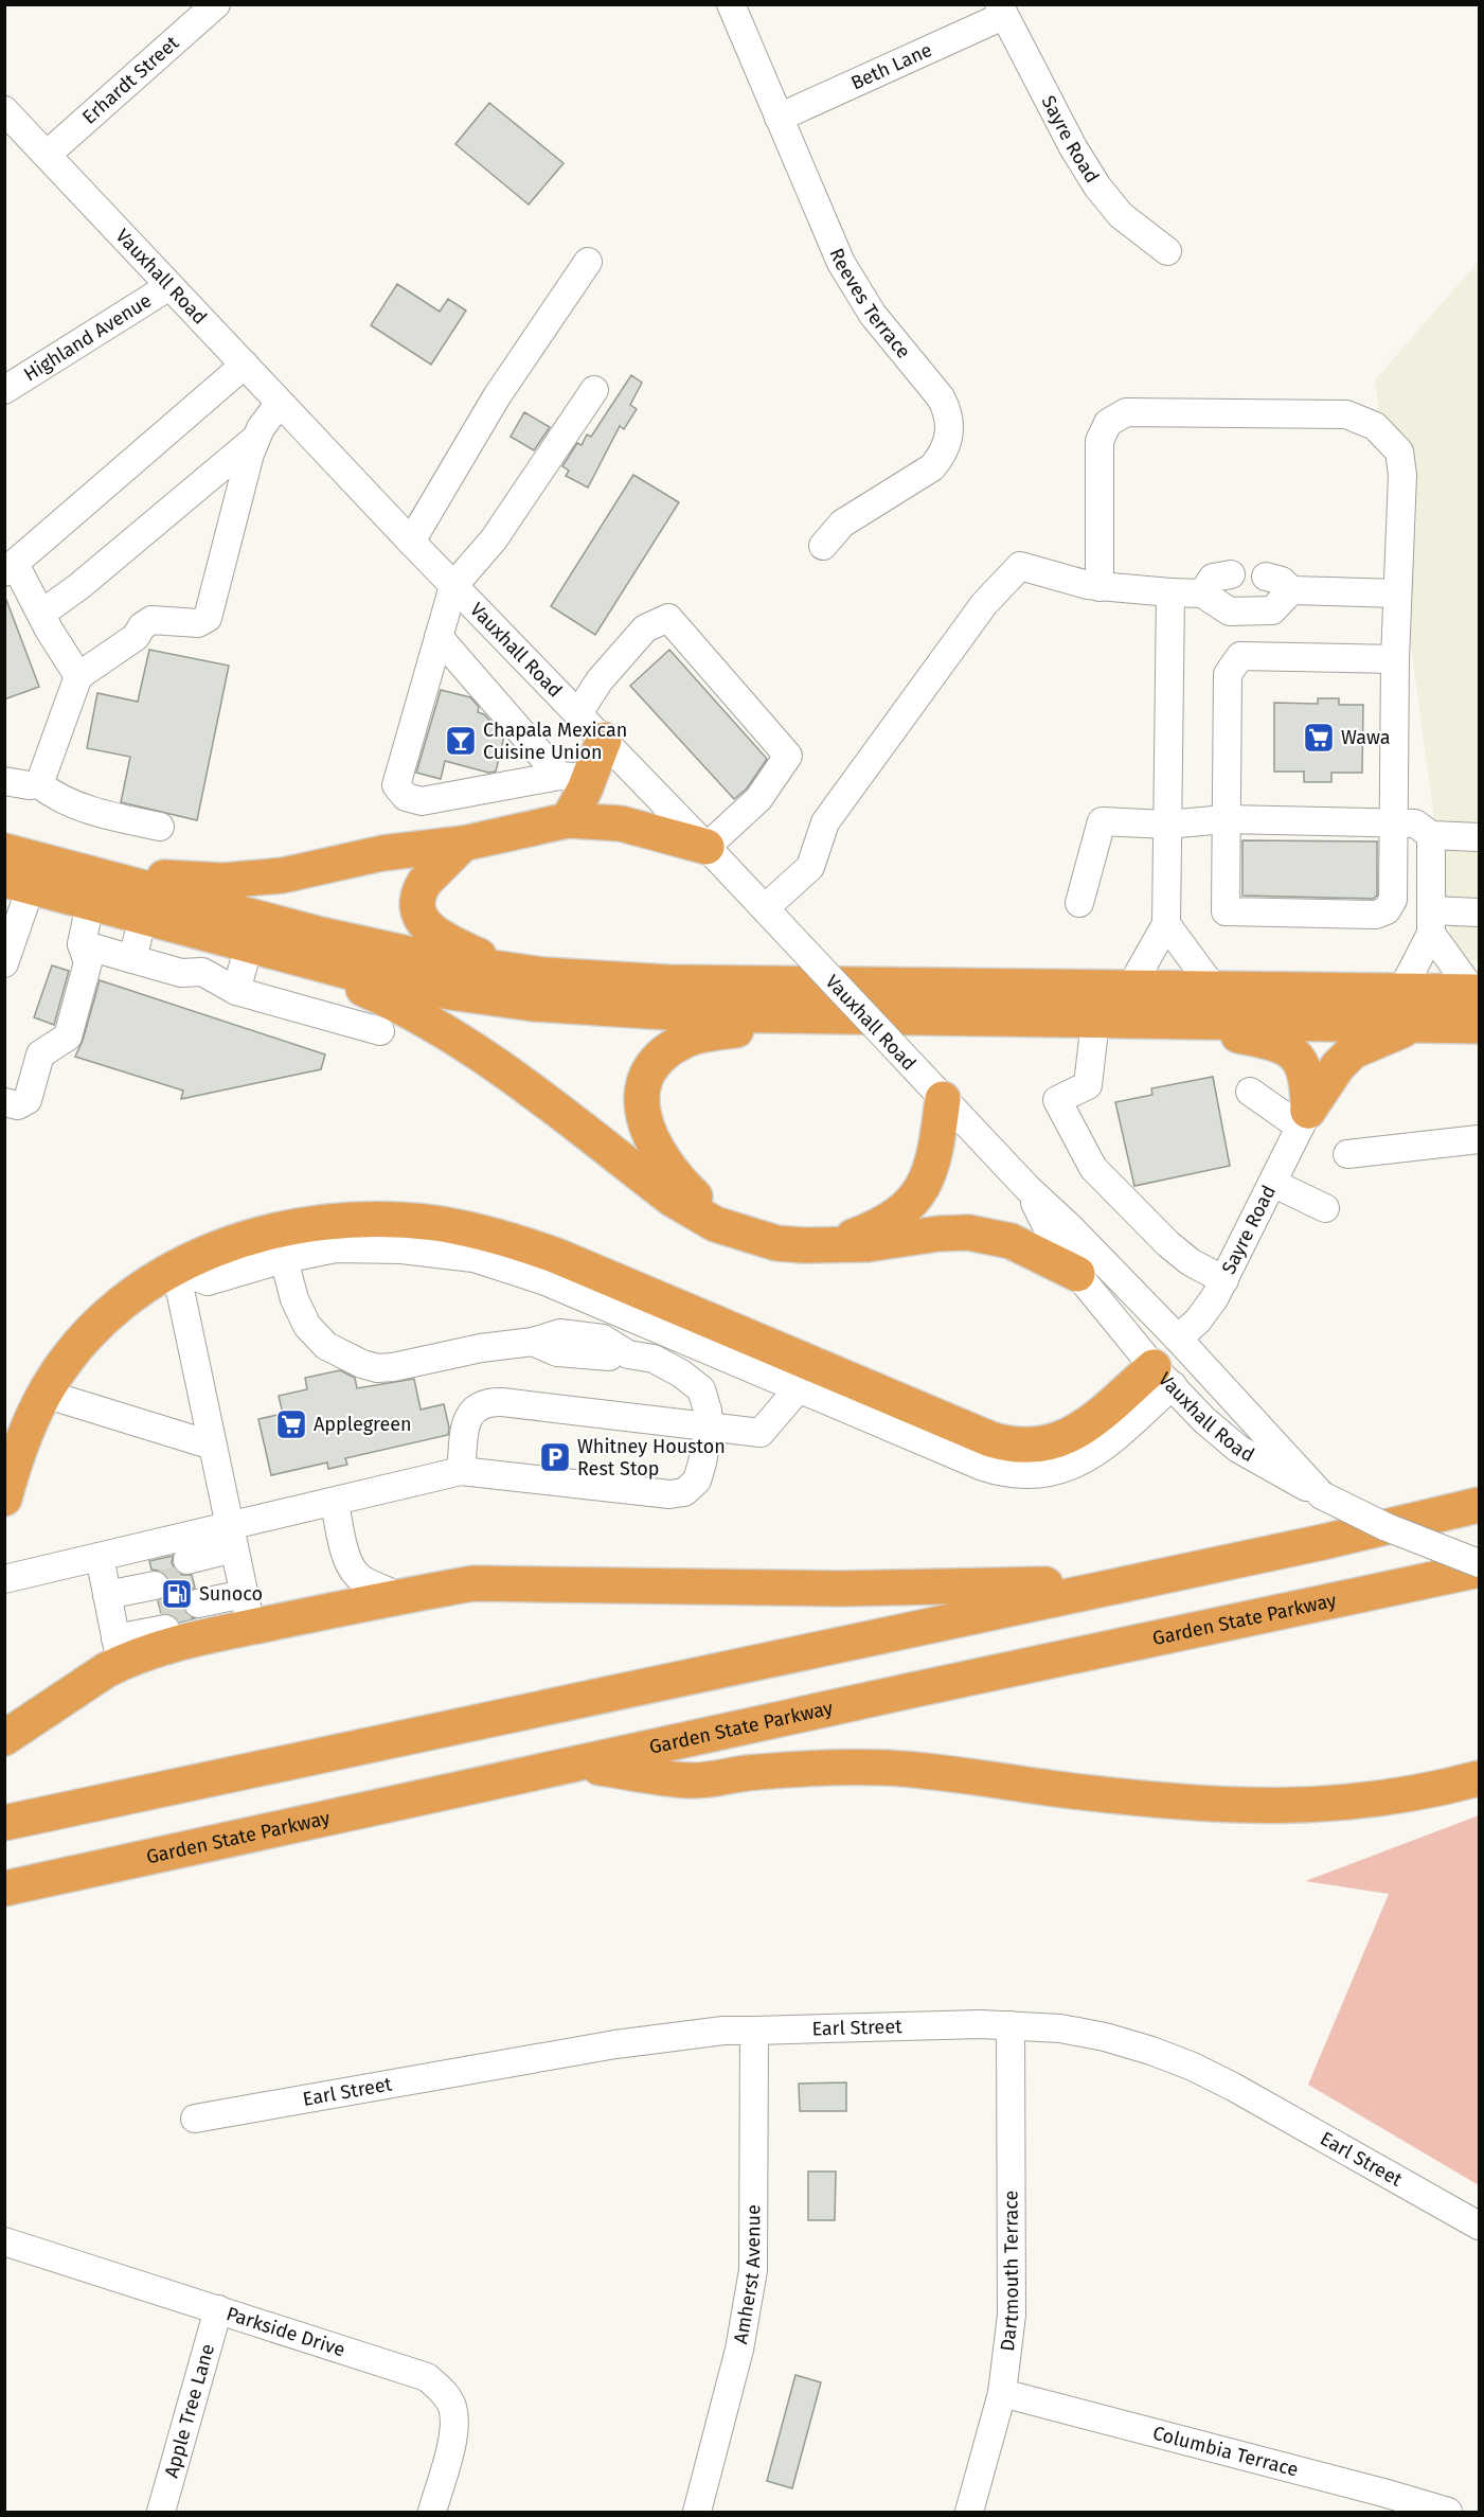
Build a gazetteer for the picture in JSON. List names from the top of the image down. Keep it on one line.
{"streets":{"highway":["Garden State Parkway"],"street":["Beth Lane","Erhardt Street","Sayre Road","Vauxhall Road","Reeves Terrace","Highland Avenue","Earl Street","Dartmouth Terrace","Amherst Avenue","Parkside Drive","Apple Tree Lane","Columbia Terrace"]},"crossings":[["Beth Lane","Sayre Road"],["Beth Lane","Reeves Terrace"],["Erhardt Street","Vauxhall Road"],["Sayre Road","Vauxhall Road"],["Vauxhall Road","Highland Avenue"],["Earl Street","Dartmouth Terrace"],["Earl Street","Amherst Avenue"],["Dartmouth Terrace","Columbia Terrace"],["Parkside Drive","Apple Tree Lane"]],"places":{"supermarket":["Wawa","Applegreen"],"bar":["Chapala Mexican Cuisine Union"],"parking":["Whitney Houston Rest Stop"],"fuel station":["Sunoco"]}}
